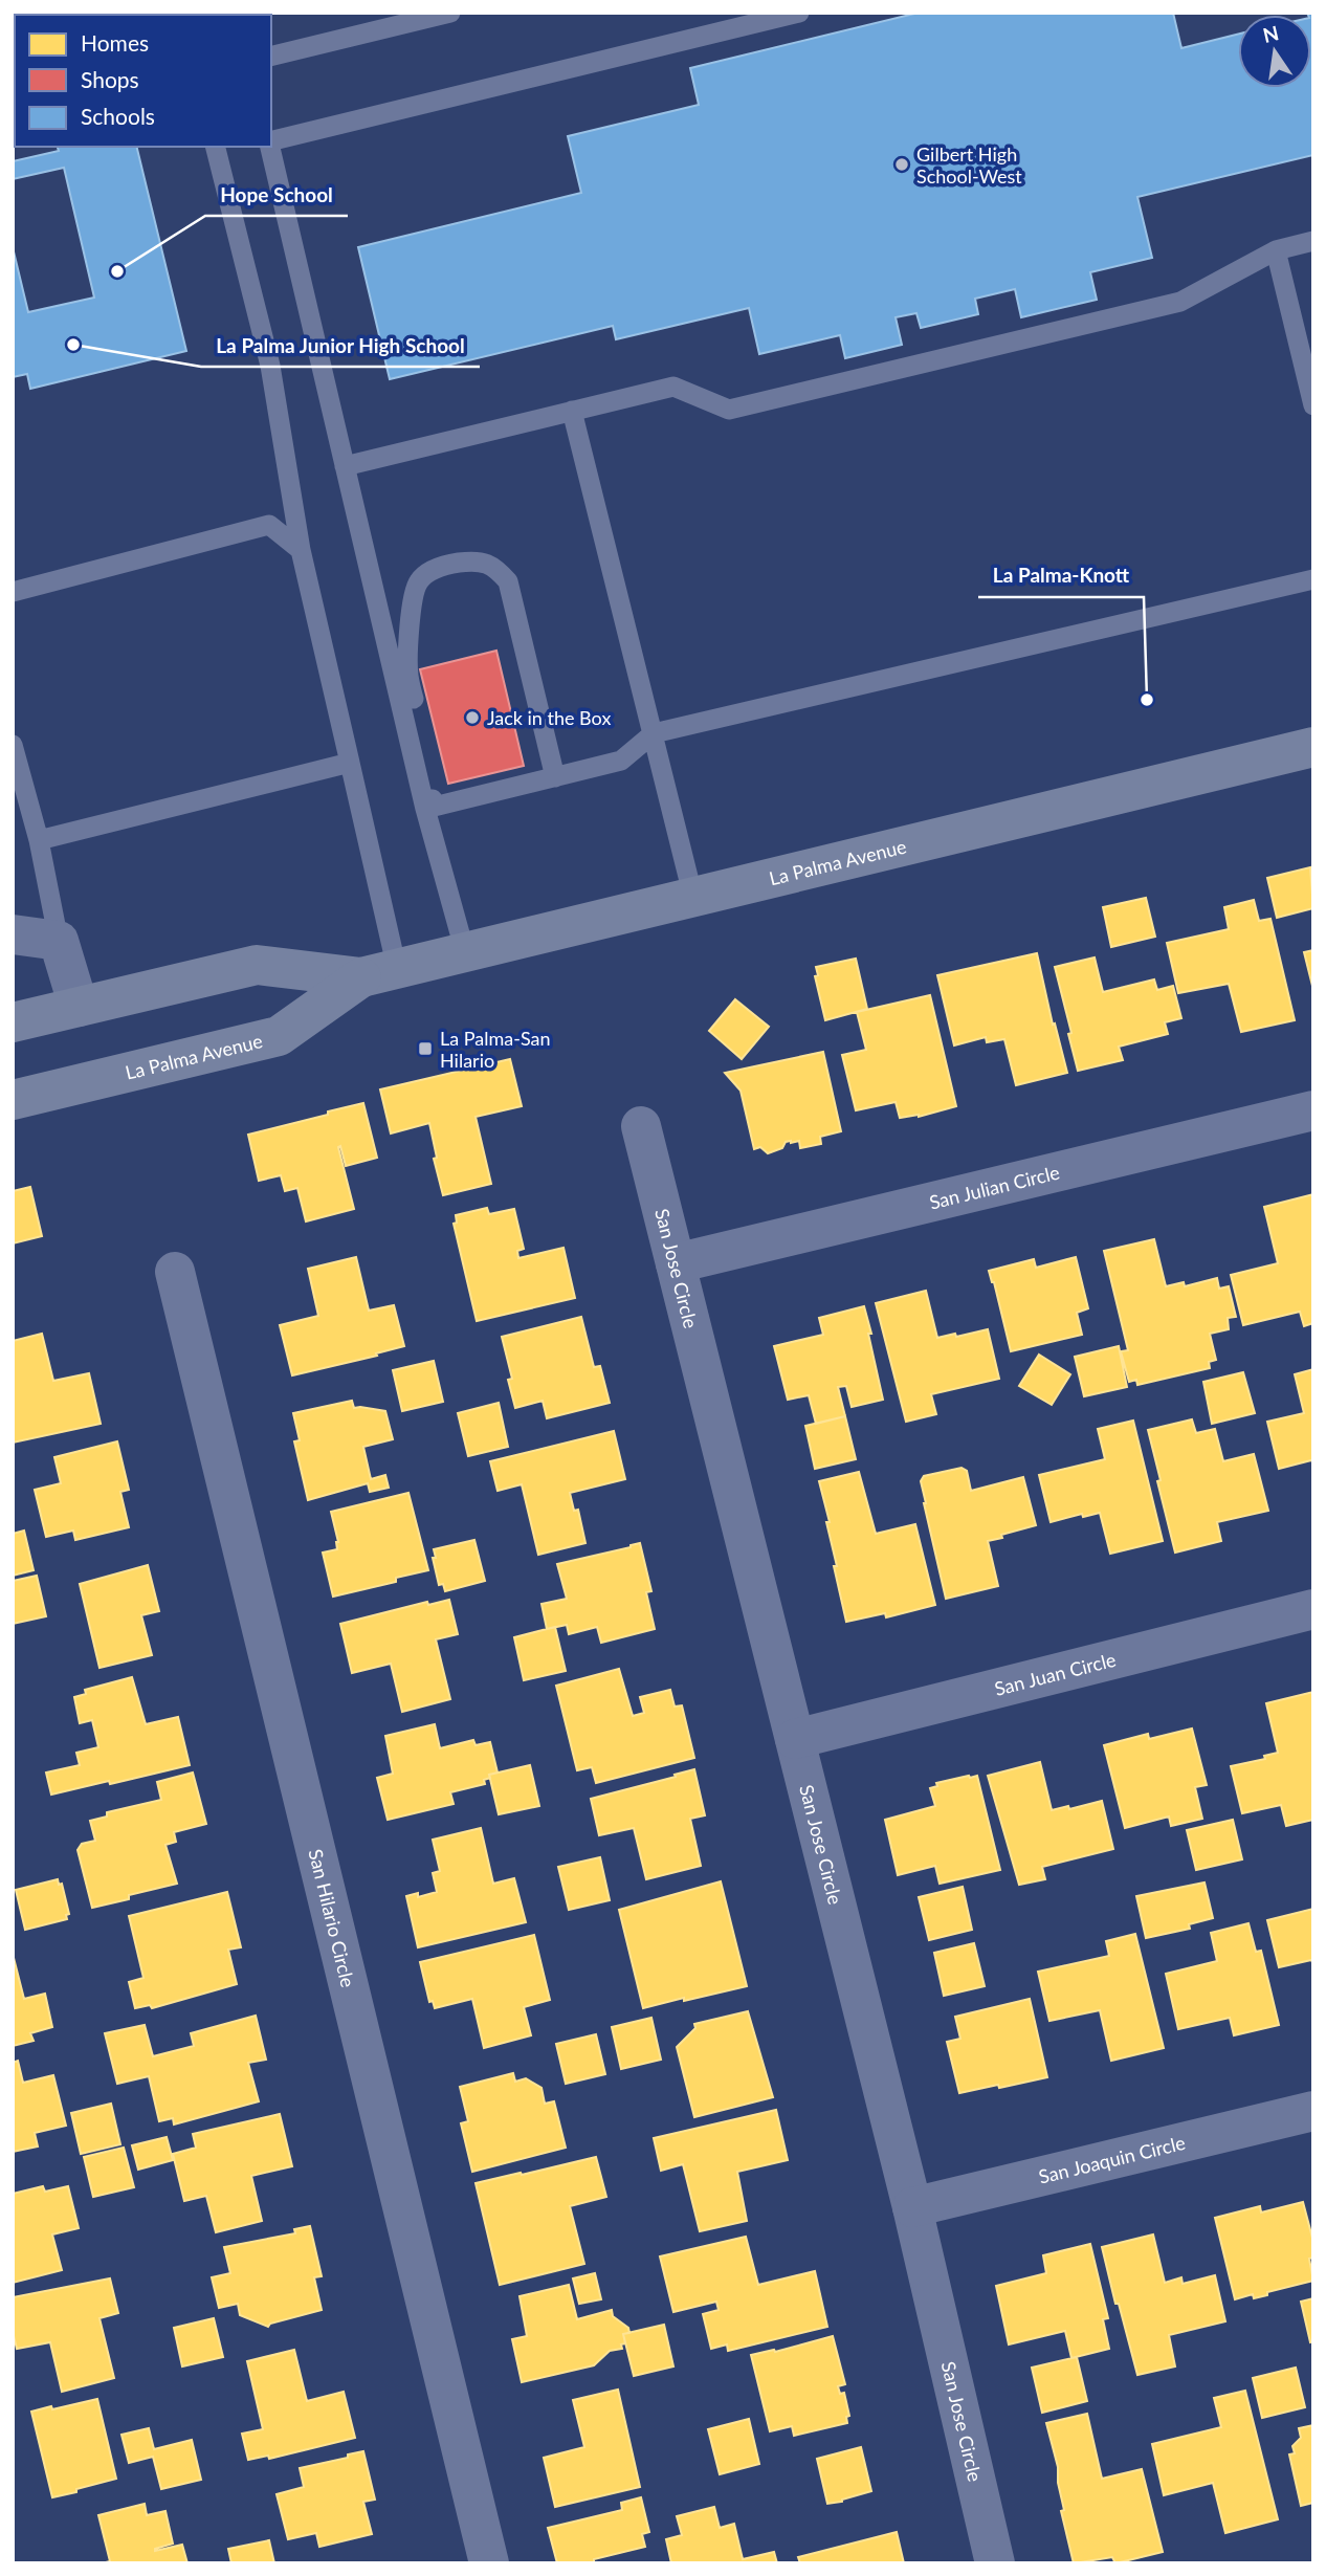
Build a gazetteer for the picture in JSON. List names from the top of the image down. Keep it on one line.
{"streets":{"main road":["La Palma Avenue"],"street":["San Julian Circle","San Jose Circle","San Juan Circle","San Hilario Circle","San Joaquin Circle"]},"crossings":[["San Julian Circle","San Jose Circle"],["San Jose Circle","San Juan Circle"],["San Jose Circle","San Joaquin Circle"]],"places":{"other":["Gilbert High School-West","Hope School","La Palma Junior High School","La Palma-Knott","Jack in the Box"],"transit":["La Palma-San Hilario"]},"legend":["Homes","Shops","Schools"],"north":"top"}
